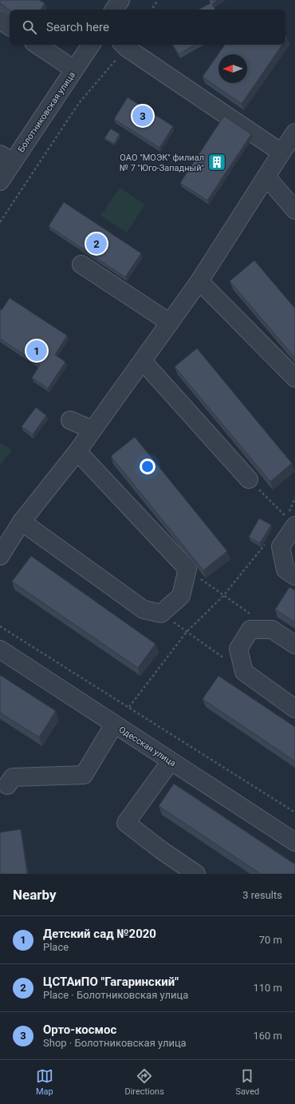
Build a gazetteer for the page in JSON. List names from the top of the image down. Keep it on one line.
{"streets":{"street":["Болотниковская улица","Одесская улица"]},"places":{"building":["ОАО \"МОЭК\" филиал № 7 \"Юго-Западный\""]},"north":"left","page":{"search":"Search here","pins":["3","2","1"],"heading":["Nearby","3 results"],"list":[{"mark":"1","name":"Детский сад №2020","note":"Place","value":"70 m"},{"mark":"2","name":"ЦСТАиПО \"Гагаринский\"","note":"Place · Болотниковская улица","value":"110 m"},{"mark":"3","name":"Орто-космос","note":"Shop · Болотниковская улица","value":"160 m"}],"nav":["Map","Directions","Saved"]}}
